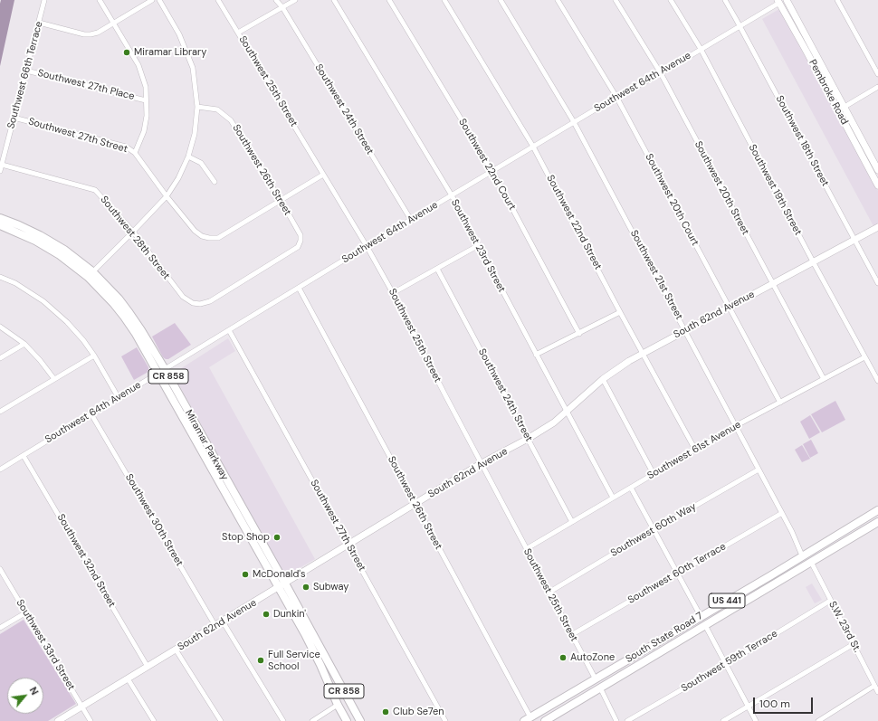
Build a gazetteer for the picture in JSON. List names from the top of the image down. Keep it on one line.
{"streets":{"main road":["CR 858","Miramar Parkway","US 441","South State Road 7"],"street":["Southwest 66th Terrace","Southwest 25th Street","Southwest 64th Avenue","Southwest 27th Place","Pembroke Road","Southwest 24th Street","Southwest 27th Street","Southwest 18th Street","Southwest 22nd Court","Southwest 26th Street","Southwest 20th Street","Southwest 19th Street","Southwest 20th Court","Southwest 22nd Street","Southwest 28th Street","Southwest 23rd Street","Southwest 21st Street","South 62nd Avenue","Southwest 61st Avenue","Southwest 30th Street","Southwest 60th Way","Southwest 32nd Street","Southwest 60th Terrace","S.W. 23rd St.","Southwest 33rd Street","Southwest 59th Terrace"]},"crossings":[["Southwest 66th Terrace","Southwest 27th Place"],["Southwest 66th Terrace","Southwest 27th Street"],["Southwest 66th Terrace","Southwest 28th Street"],["Southwest 25th Street","Southwest 64th Avenue"],["Southwest 25th Street","South 62nd Avenue"],["Southwest 25th Street","Southwest 61st Avenue"],["Southwest 25th Street","Southwest 60th Way"],["Southwest 25th Street","Southwest 60th Terrace"],["Southwest 25th Street","South State Road 7"],["Southwest 64th Avenue","Pembroke Road"],["Southwest 64th Avenue","Southwest 24th Street"],["Southwest 64th Avenue","Southwest 27th Street"],["Southwest 64th Avenue","Southwest 18th Street"],["Southwest 64th Avenue","Southwest 22nd Court"],["Southwest 64th Avenue","Southwest 26th Street"],["Southwest 64th Avenue","Southwest 20th Street"],["Southwest 64th Avenue","Southwest 19th Street"],["Southwest 64th Avenue","Southwest 20th Court"],["Southwest 64th Avenue","Southwest 22nd Street"],["Southwest 64th Avenue","Southwest 23rd Street"],["Southwest 64th Avenue","Southwest 21st Street"],["Southwest 64th Avenue","Miramar Parkway"],["Southwest 64th Avenue","Southwest 30th Street"],["Southwest 64th Avenue","Southwest 32nd Street"],["Southwest 24th Street","South 62nd Avenue"],["Southwest 24th Street","Southwest 61st Avenue"],["Southwest 27th Street","Southwest 26th Street"],["Southwest 27th Street","South 62nd Avenue"],["Southwest 18th Street","South 62nd Avenue"],["Southwest 26th Street","Southwest 28th Street"],["Southwest 26th Street","South 62nd Avenue"],["Southwest 26th Street","South State Road 7"],["Southwest 20th Street","South 62nd Avenue"],["Southwest 20th Street","Southwest 61st Avenue"],["Southwest 19th Street","South 62nd Avenue"],["Southwest 19th Street","Southwest 61st Avenue"],["Southwest 20th Court","South 62nd Avenue"],["Southwest 20th Court","Southwest 61st Avenue"],["Southwest 22nd Street","South 62nd Avenue"],["Southwest 22nd Street","Southwest 61st Avenue"],["Southwest 23rd Street","South 62nd Avenue"],["Southwest 23rd Street","Southwest 61st Avenue"],["Southwest 21st Street","South 62nd Avenue"],["Southwest 21st Street","Southwest 61st Avenue"],["Southwest 21st Street","Southwest 60th Way"],["Southwest 21st Street","Southwest 60th Terrace"],["Southwest 21st Street","South State Road 7"],["South 62nd Avenue","Miramar Parkway"],["South 62nd Avenue","Southwest 30th Street"],["South 62nd Avenue","Southwest 32nd Street"],["South 62nd Avenue","Southwest 33rd Street"],["S.W. 23rd St.","South State Road 7"],["S.W. 23rd St.","Southwest 59th Terrace"]],"places":["Miramar Library","Stop Shop","McDonald's","Subway","Dunkin'","AutoZone","Full Service School","Club Se7en"],"scale_bar":"100 m","north":"top right"}
